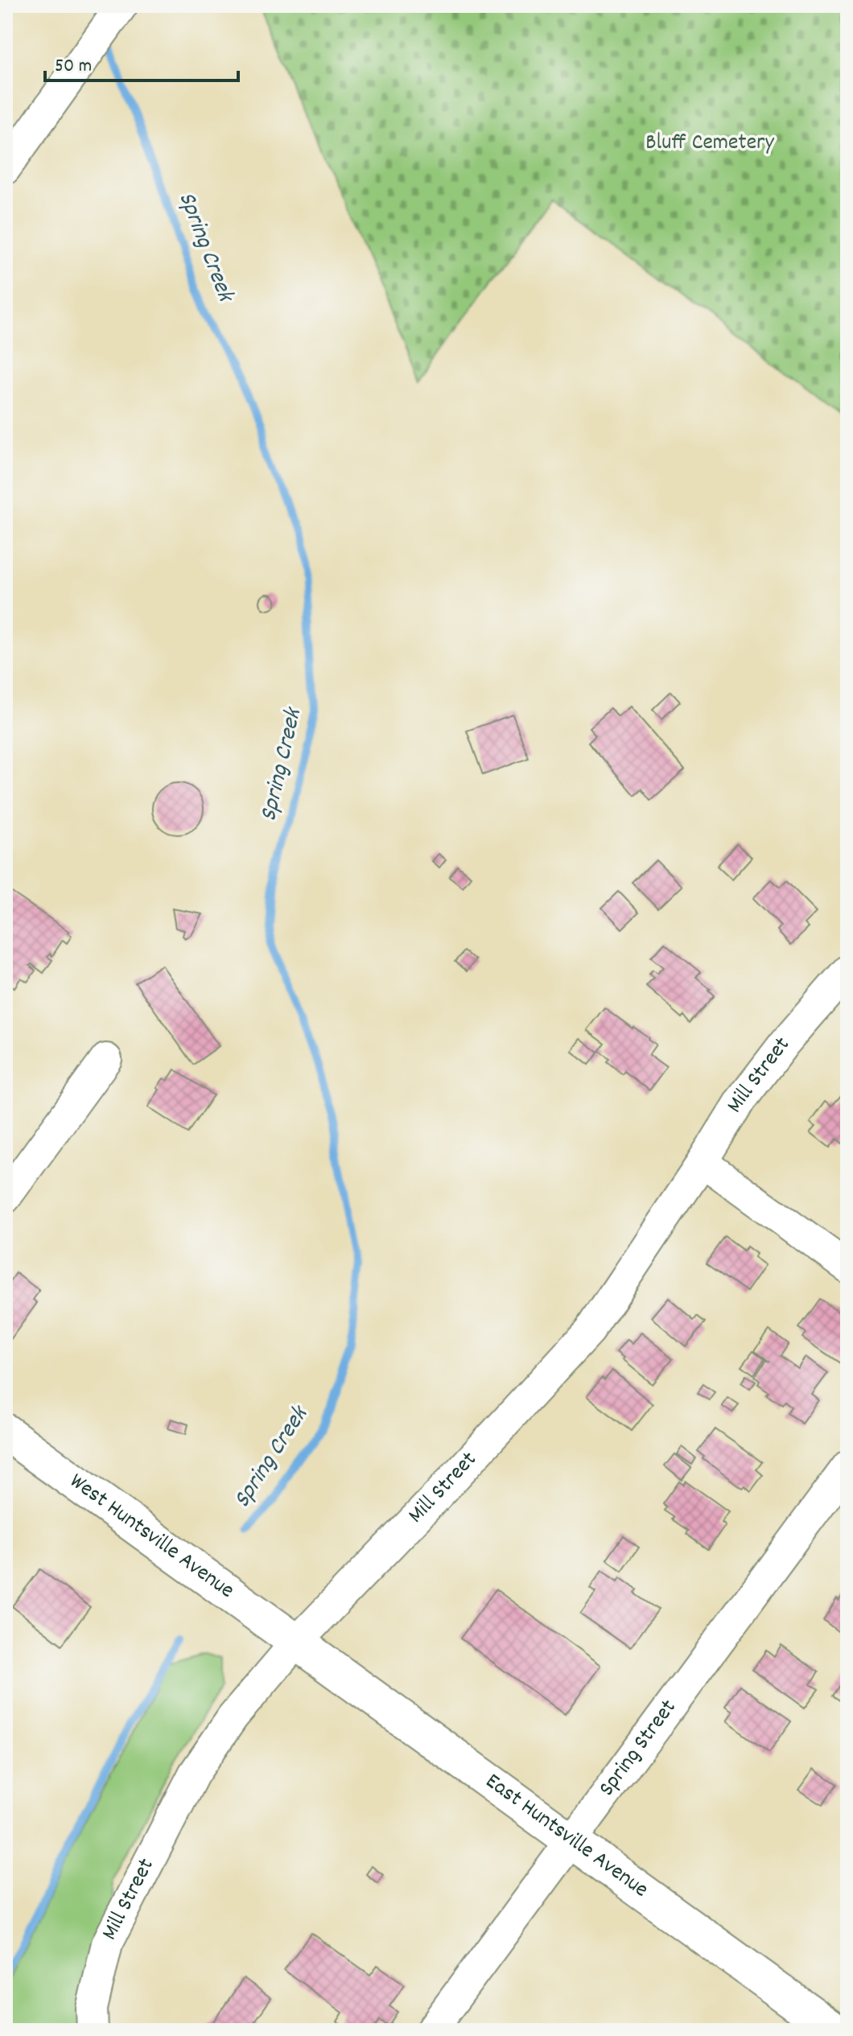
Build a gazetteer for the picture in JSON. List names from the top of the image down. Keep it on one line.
{"streets":{"main road":["West Huntsville Avenue","East Huntsville Avenue"],"street":["Mill Street","Spring Street"]},"crossings":[["Mill Street","West Huntsville Avenue"],["Mill Street","East Huntsville Avenue"],["West Huntsville Avenue","East Huntsville Avenue"],["Spring Street","East Huntsville Avenue"]],"water":["Spring Creek"],"parks":["Bluff Cemetery"],"scale_bar":"50 m"}
